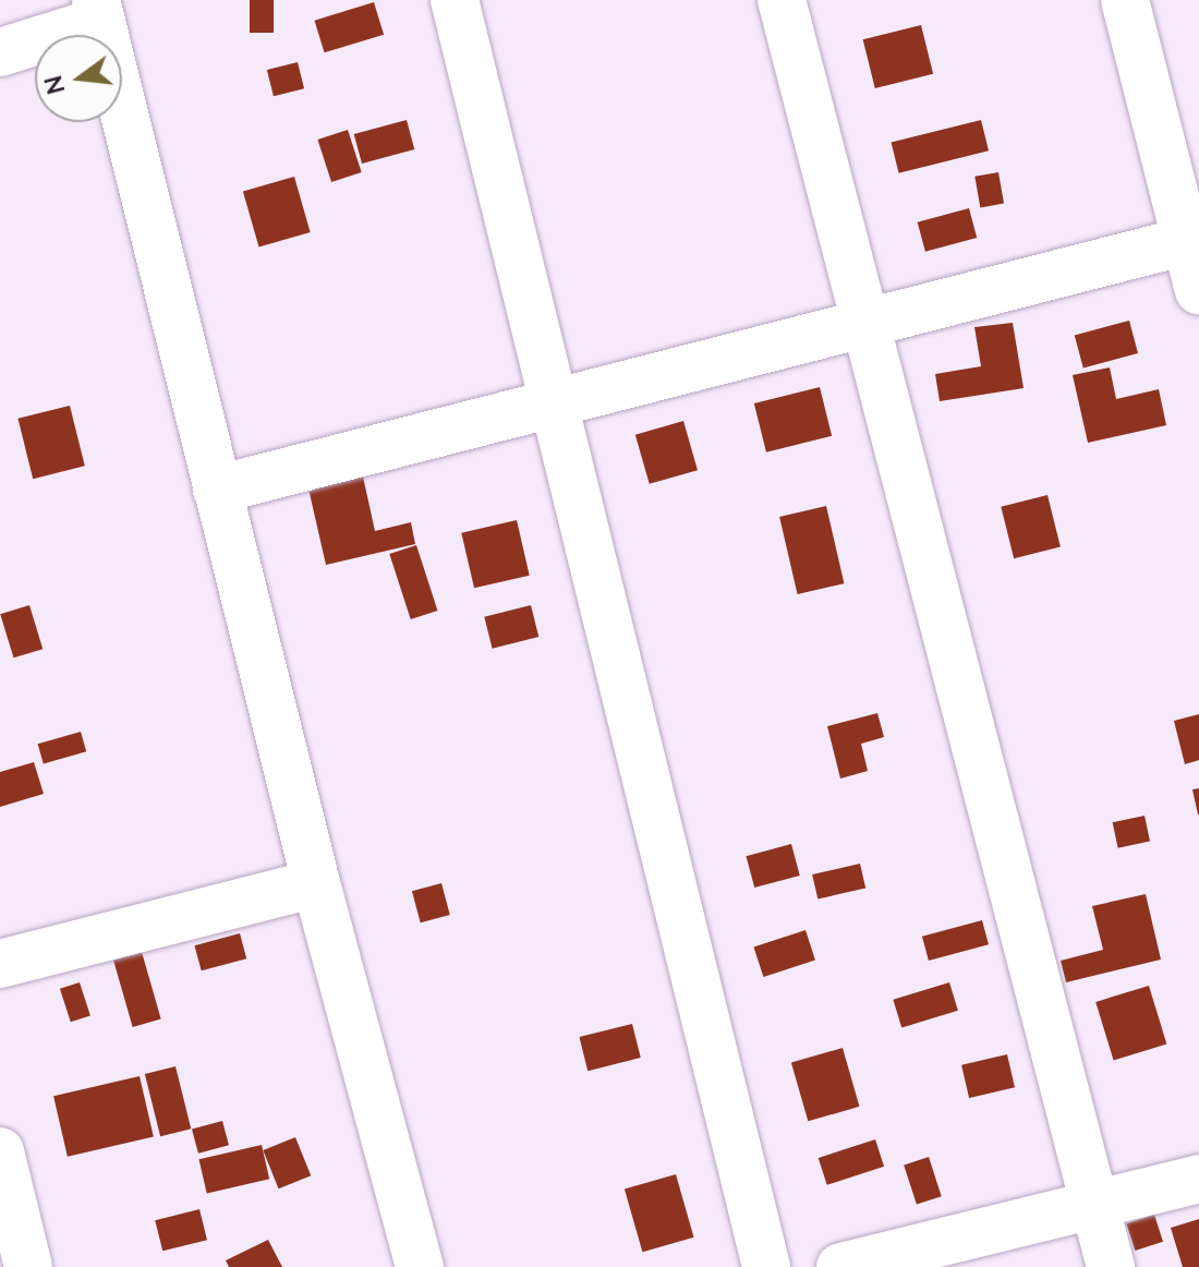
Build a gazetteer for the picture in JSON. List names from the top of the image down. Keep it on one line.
{"north":"left"}
